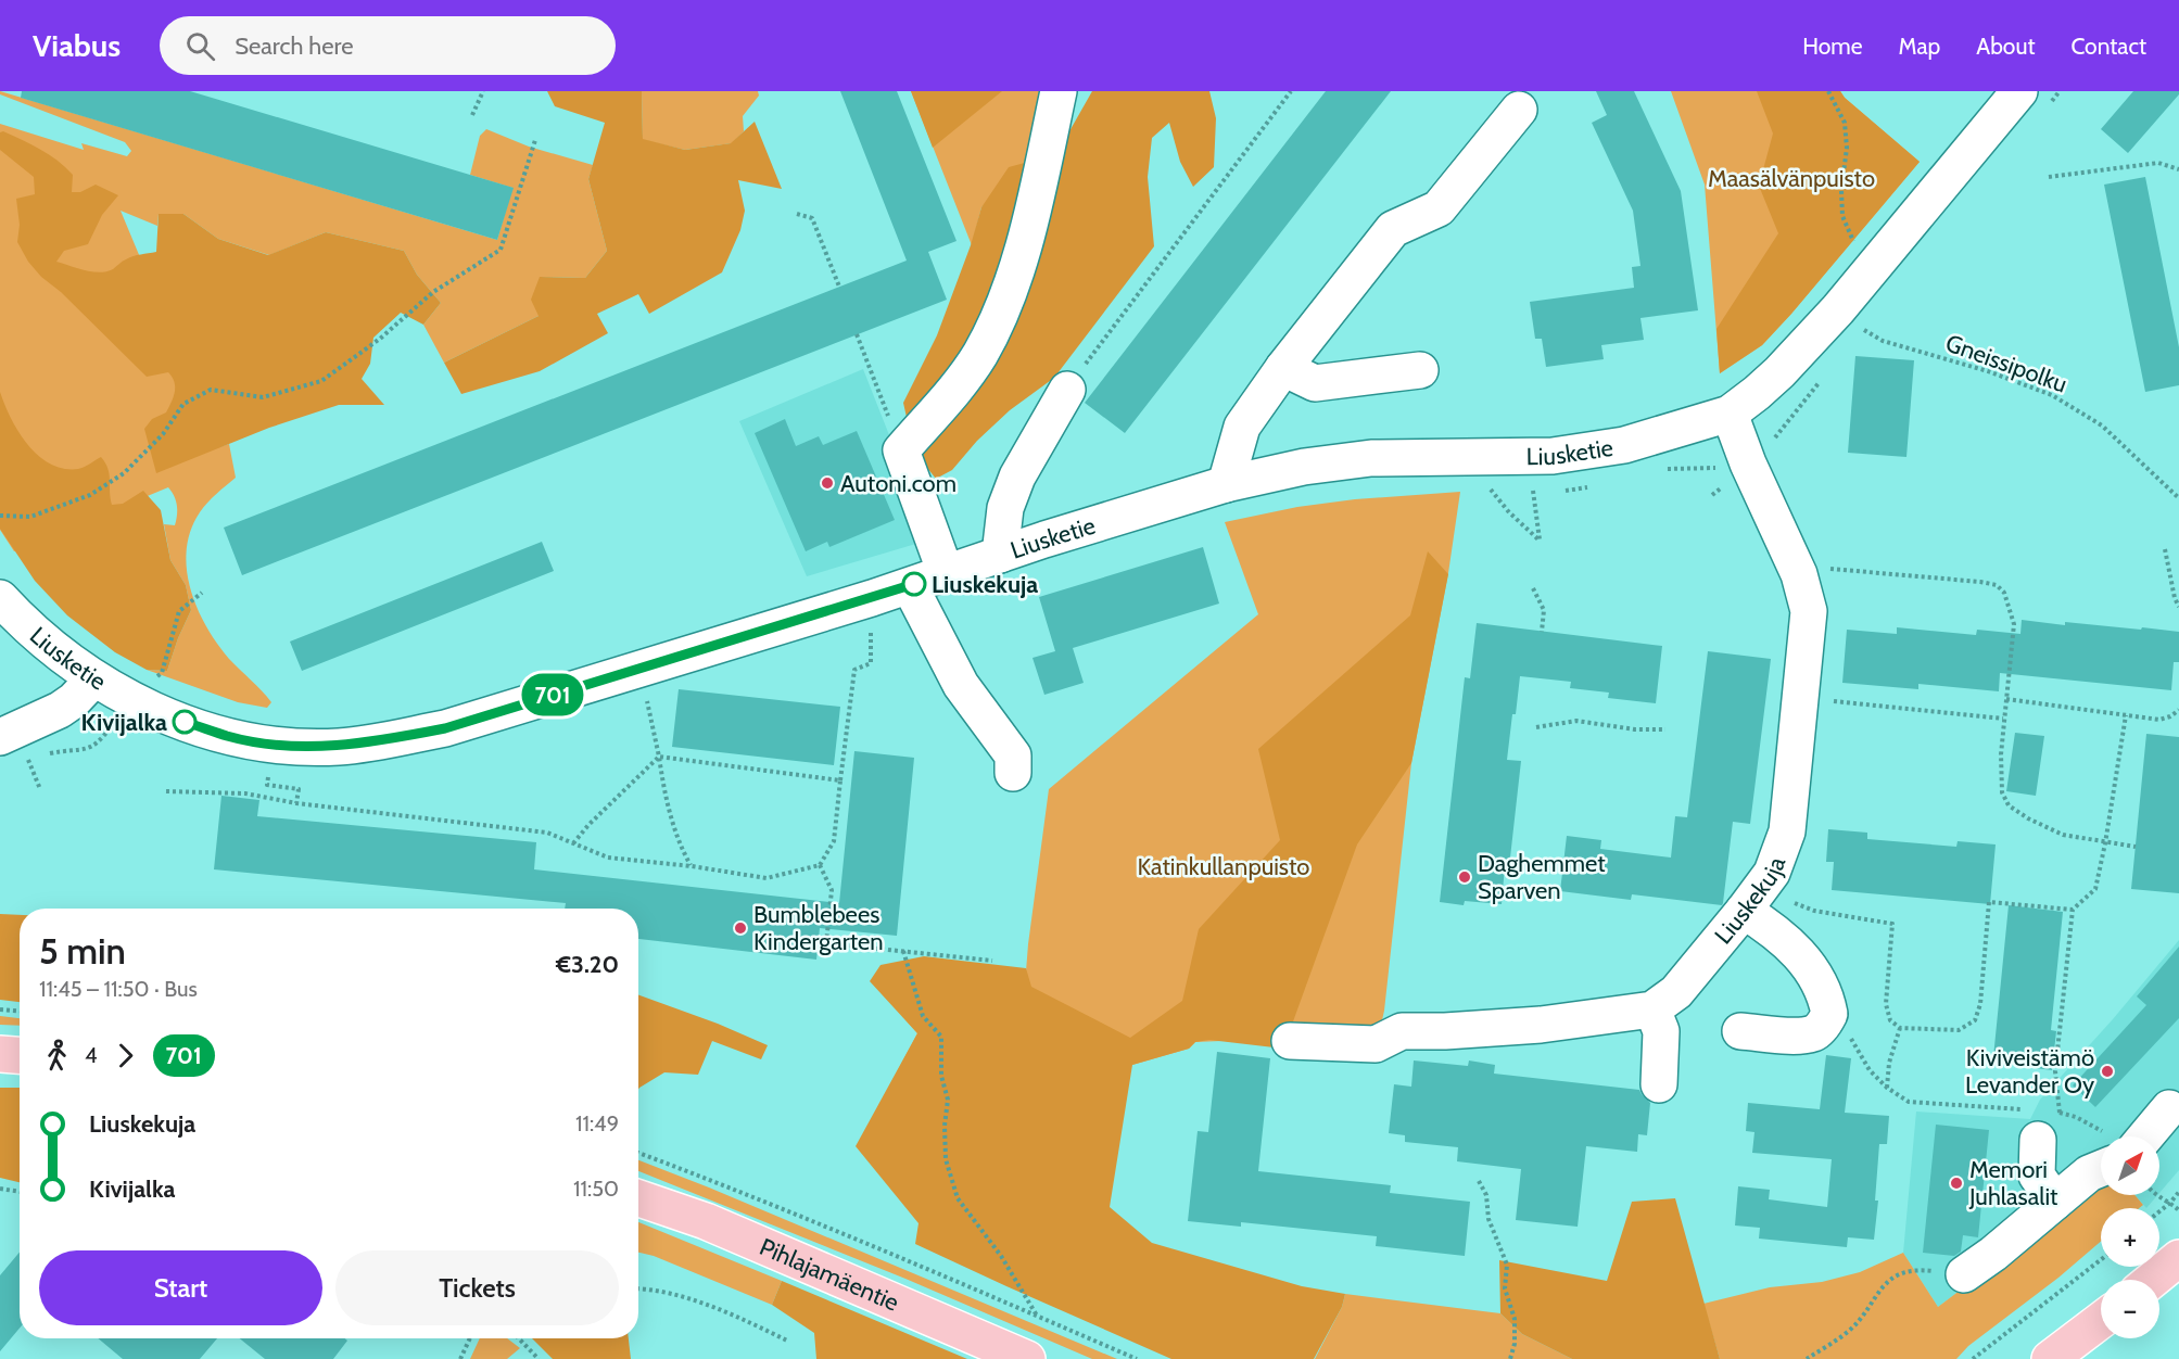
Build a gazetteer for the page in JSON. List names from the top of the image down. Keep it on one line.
{"streets":{"main road":["Pihlajamäentie"],"street":["Liusketie","Liuskekuja"],"path":["Gneissipolku"]},"crossings":[["Gneissipolku","Liusketie"],["Liusketie","Liuskekuja"]],"parks":["Maasälvänpuisto","Katinkullanpuisto"],"places":["Autoni.com","Liuskekuja","Kivijalka","Daghemmet Sparven","Bumblebees Kindergarten","Kiviveistämö Levander Oy","Memori Juhlasalit"],"lines":["bus line 701"],"north":"top right","page":{"header":"Viabus","search":"Search here","nav":["Home","Map","About","Contact"],"on_map":"701","heading":["5 min","11:45 – 11:50 · Bus","€3.20"],"legs":["4","701"],"list":[{"name":"Liuskekuja","value":"11:49"},{"name":"Kivijalka","value":"11:50"}],"map_buttons":["+","−"],"buttons":["Start","Tickets"]}}
